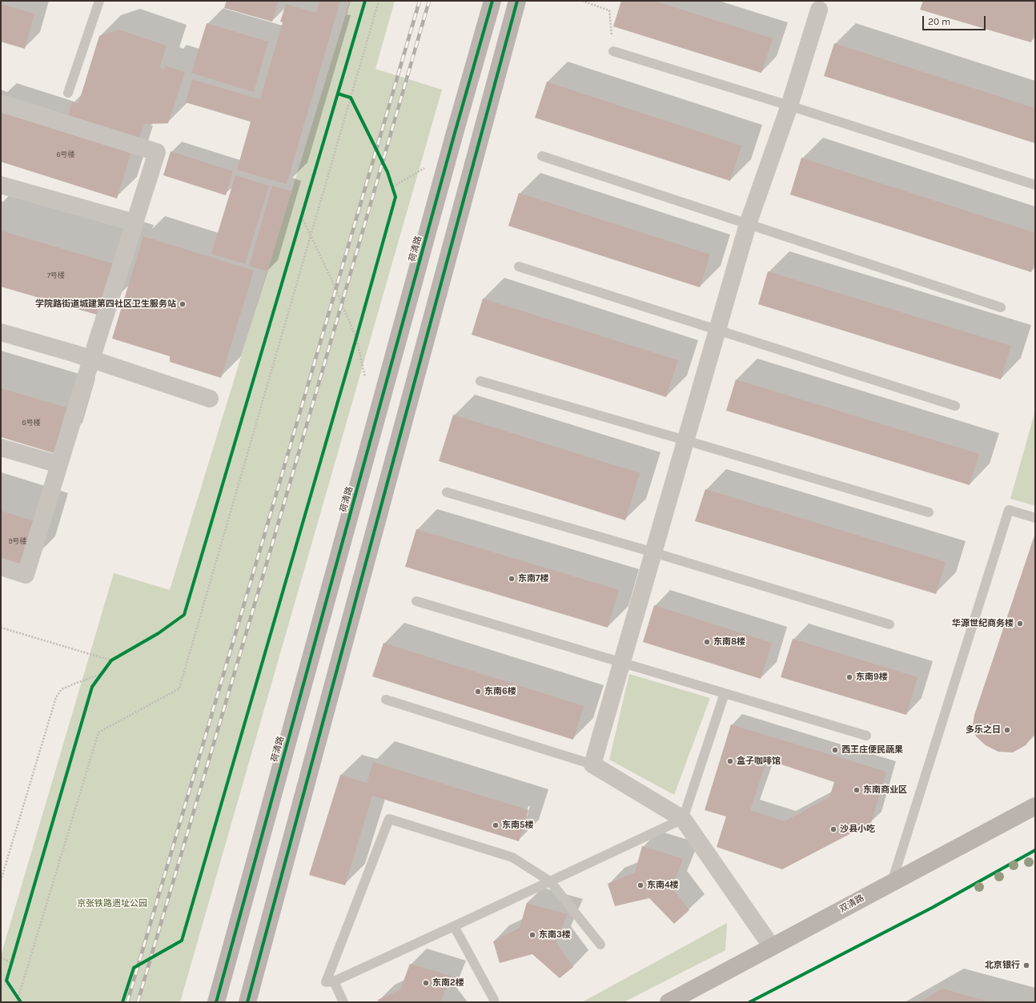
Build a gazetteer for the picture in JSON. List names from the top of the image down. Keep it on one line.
{"streets":{"main road":["荷清路","双清路"]},"parks":["京张铁路遗址公园"],"places":["学院路街道城建第四社区卫生服务站","东南7楼","华源世纪商务楼","东南8楼","东南9楼","东南6楼","多乐之日","西王庄便民蔬果","盒子咖啡馆","东南商业区","东南5楼","沙县小吃","东南4楼","东南3楼","北京银行","东南2楼"],"house_numbers":["6号楼","7号楼","8号楼","9号楼"],"scale_bar":"20 m"}
